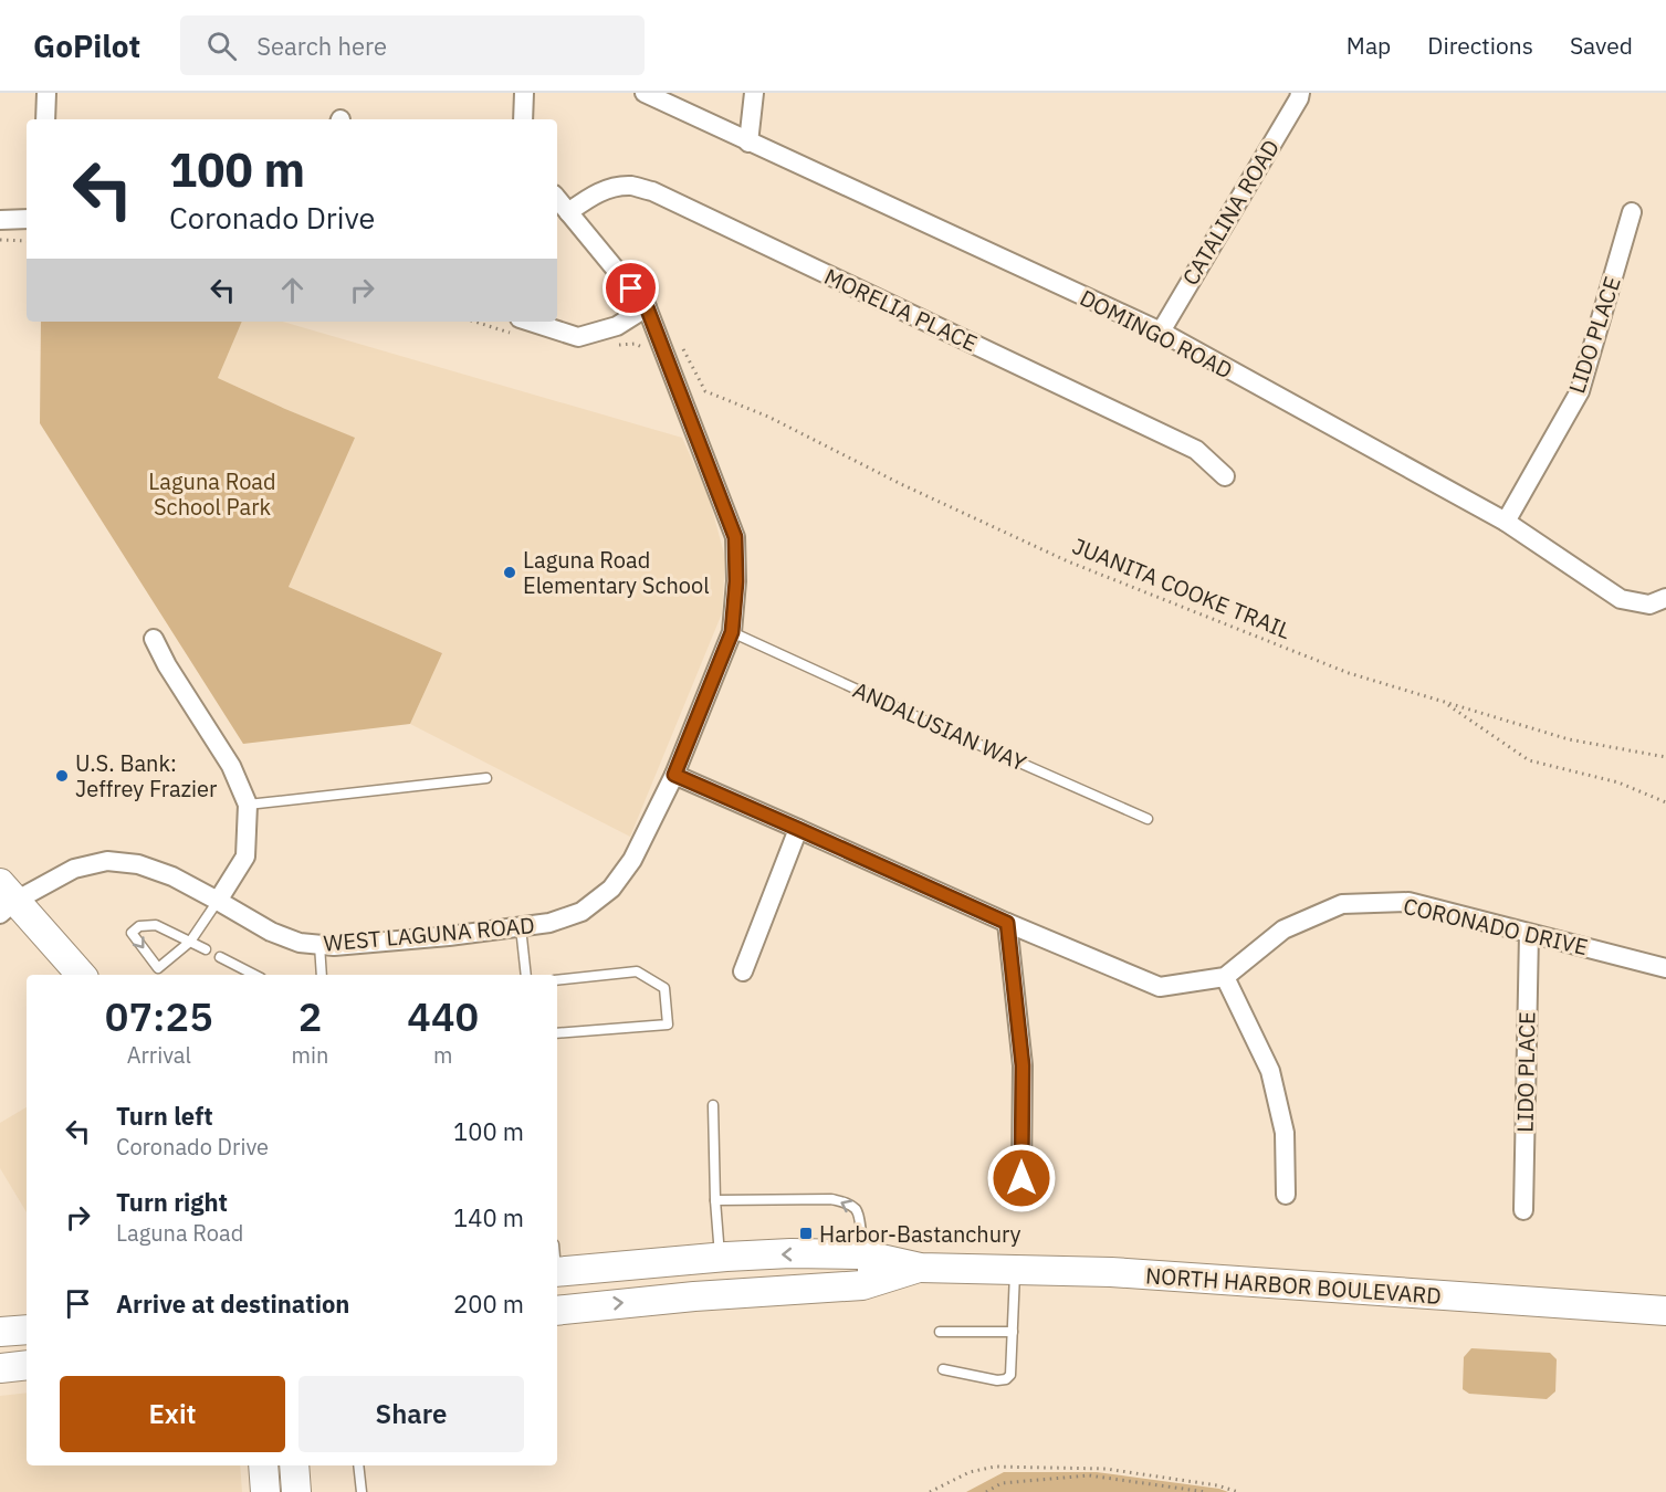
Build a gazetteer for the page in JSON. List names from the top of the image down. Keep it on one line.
{"streets":{"main road":["NORTH HARBOR BOULEVARD"],"street":["CATALINA ROAD","MORELIA PLACE","DOMINGO ROAD","LIDO PLACE","CORONADO DRIVE","WEST LAGUNA ROAD"],"lane":["ANDALUSIAN WAY"],"path":["JUANITA COOKE TRAIL"]},"crossings":[["CATALINA ROAD","DOMINGO ROAD"],["MORELIA PLACE","WEST LAGUNA ROAD"],["DOMINGO ROAD","LIDO PLACE"],["LIDO PLACE","CORONADO DRIVE"],["ANDALUSIAN WAY","WEST LAGUNA ROAD"]],"parks":["Laguna Road School Park"],"places":{"other":["Laguna Road Elementary School","U.S. Bank: Jeffrey Frazier"],"transit":["Harbor-Bastanchury"]},"page":{"header":"GoPilot","search":"Search here","nav":["Map","Directions","Saved"],"turn":["100 m","Coronado Drive"],"eta":["07:25","Arrival","2","min","440","m"],"list":[{"name":"Turn left","note":"Coronado Drive","value":"100 m"},{"name":"Turn right","note":"Laguna Road","value":"140 m"},{"name":"Arrive at destination","value":"200 m"}],"buttons":["Exit","Share"]}}
